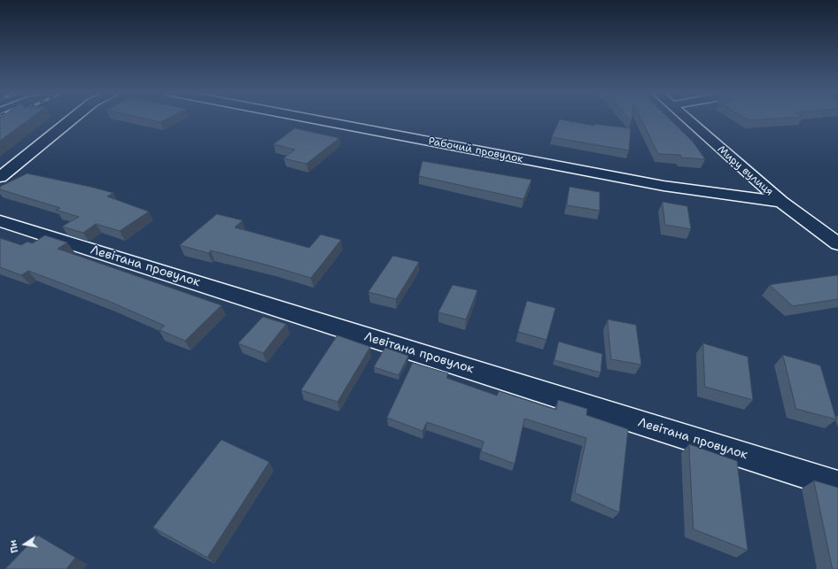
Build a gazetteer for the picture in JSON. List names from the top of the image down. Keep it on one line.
{"streets":{"street":["Рабочий провулок","Миру вулиця","Левітана провулок"]},"crossings":[["Рабочий провулок","Миру вулиця"]],"north":"left"}
